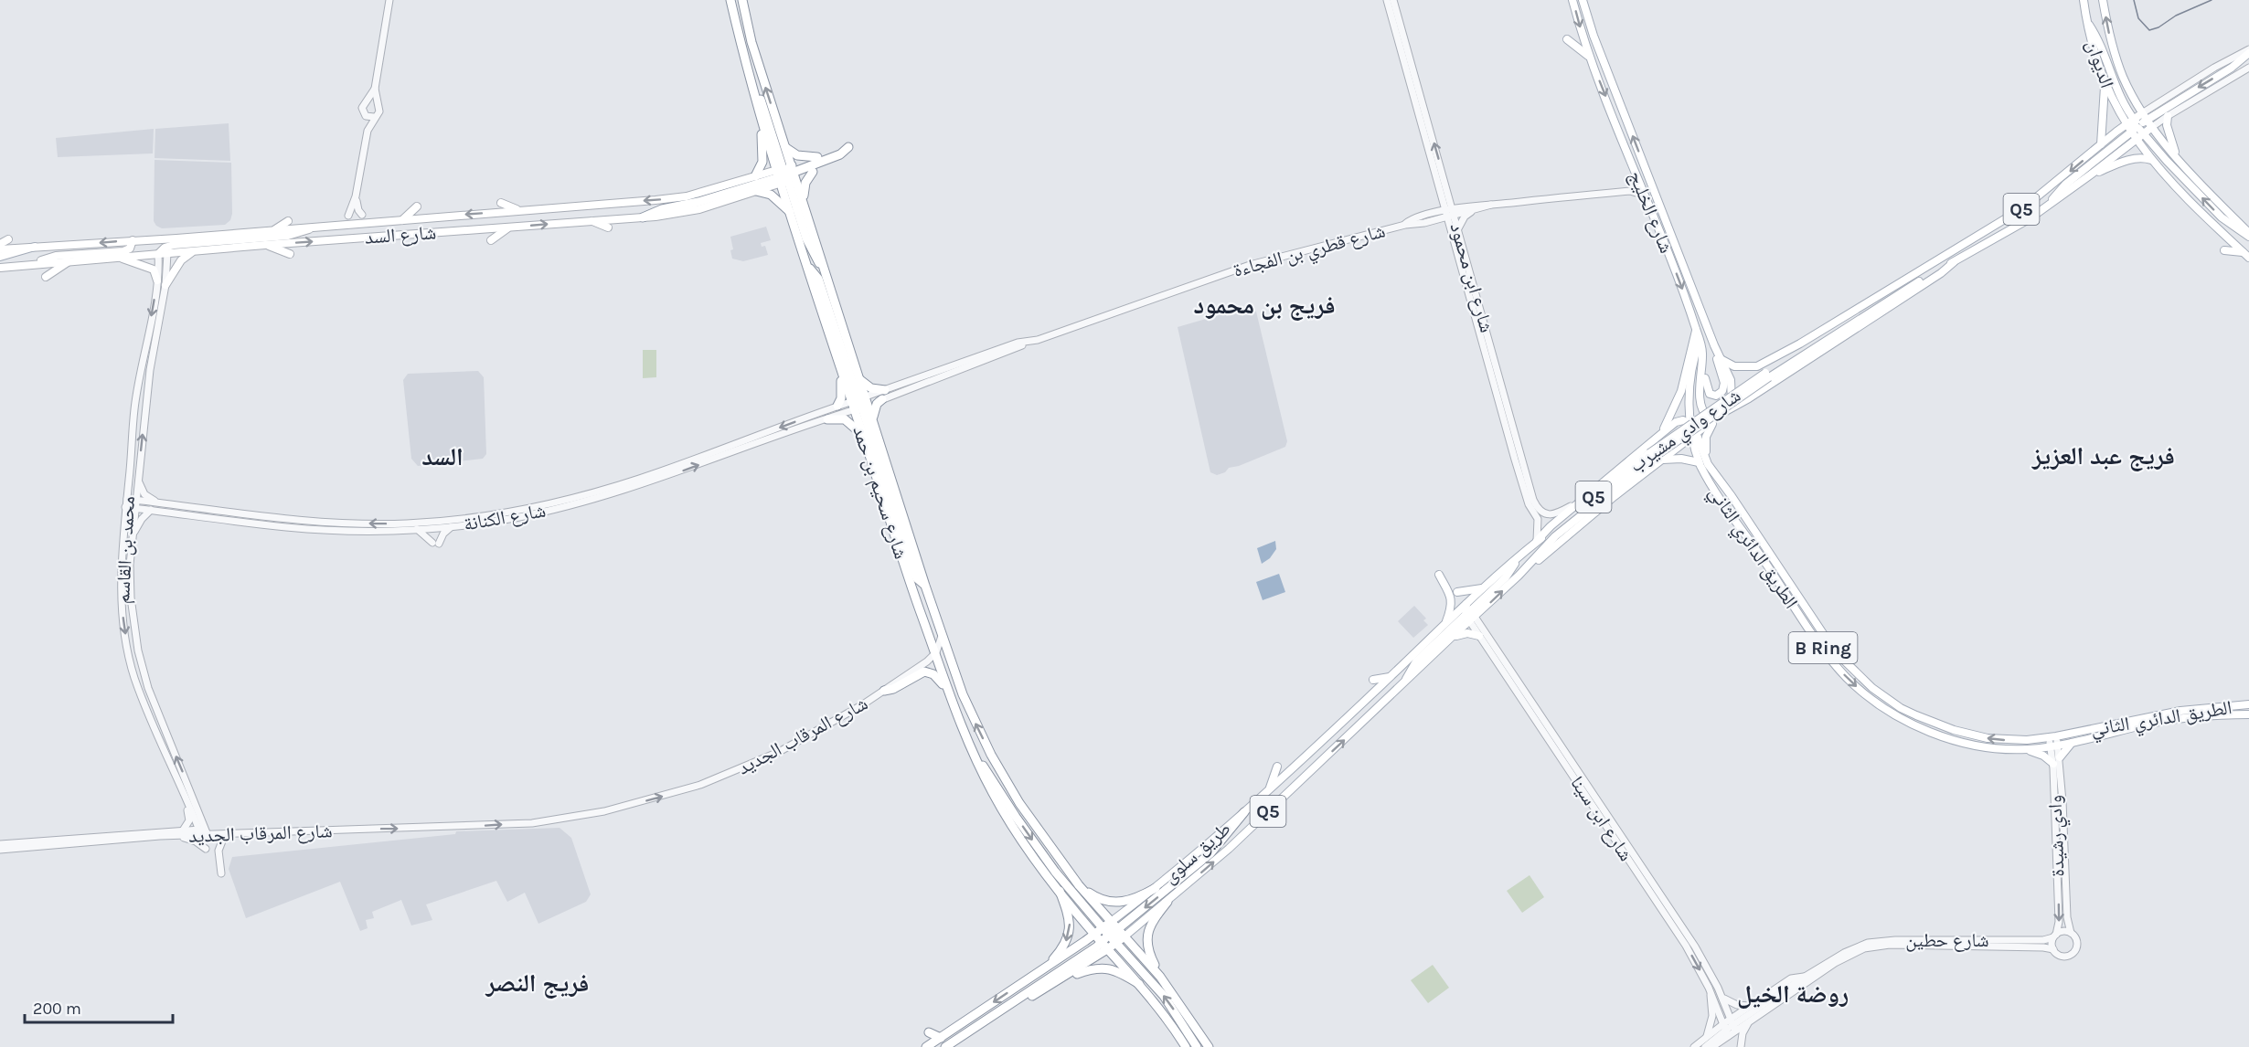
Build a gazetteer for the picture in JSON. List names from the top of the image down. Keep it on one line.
{"streets":{"highway":["Q5","شارع سحيم بن حمد","طريق سلوى"],"main road":["الديوان","شارع الخليج","شارع السد","شارع وادي مشيرب","الطريق الدائري الثاني","B Ring"],"street":["شارع قطري بن الفجاءة","شارع ابن محمود","شارع الكنانة","محمد بن القاسم","شارع المرقاب الجديد","شارع ابن سينا","وادي رشيدة","شارع حطين"]},"crossings":[["الديوان","شارع وادي مشيرب"],["شارع الخليج","شارع قطري بن الفجاءة"],["شارع الخليج","شارع وادي مشيرب"],["شارع الخليج","الطريق الدائري الثاني"],["شارع السد","شارع سحيم بن حمد"],["شارع السد","محمد بن القاسم"],["شارع قطري بن الفجاءة","شارع ابن محمود"],["شارع قطري بن الفجاءة","شارع سحيم بن حمد"],["شارع قطري بن الفجاءة","شارع الكنانة"],["شارع ابن محمود","شارع وادي مشيرب"],["شارع وادي مشيرب","الطريق الدائري الثاني"],["شارع وادي مشيرب","شارع ابن سينا"],["شارع وادي مشيرب","طريق سلوى"],["شارع سحيم بن حمد","شارع الكنانة"],["شارع سحيم بن حمد","شارع المرقاب الجديد"],["شارع سحيم بن حمد","طريق سلوى"],["شارع الكنانة","محمد بن القاسم"],["الطريق الدائري الثاني","وادي رشيدة"],["محمد بن القاسم","شارع المرقاب الجديد"],["شارع ابن سينا","طريق سلوى"],["وادي رشيدة","شارع حطين"]],"one_way":["شارع المرقاب الجديد"],"districts":["فريج بن محمود","فريج عبد العزيز","السد","فريج النصر","روضة الخيل"],"scale_bar":"200 m"}
